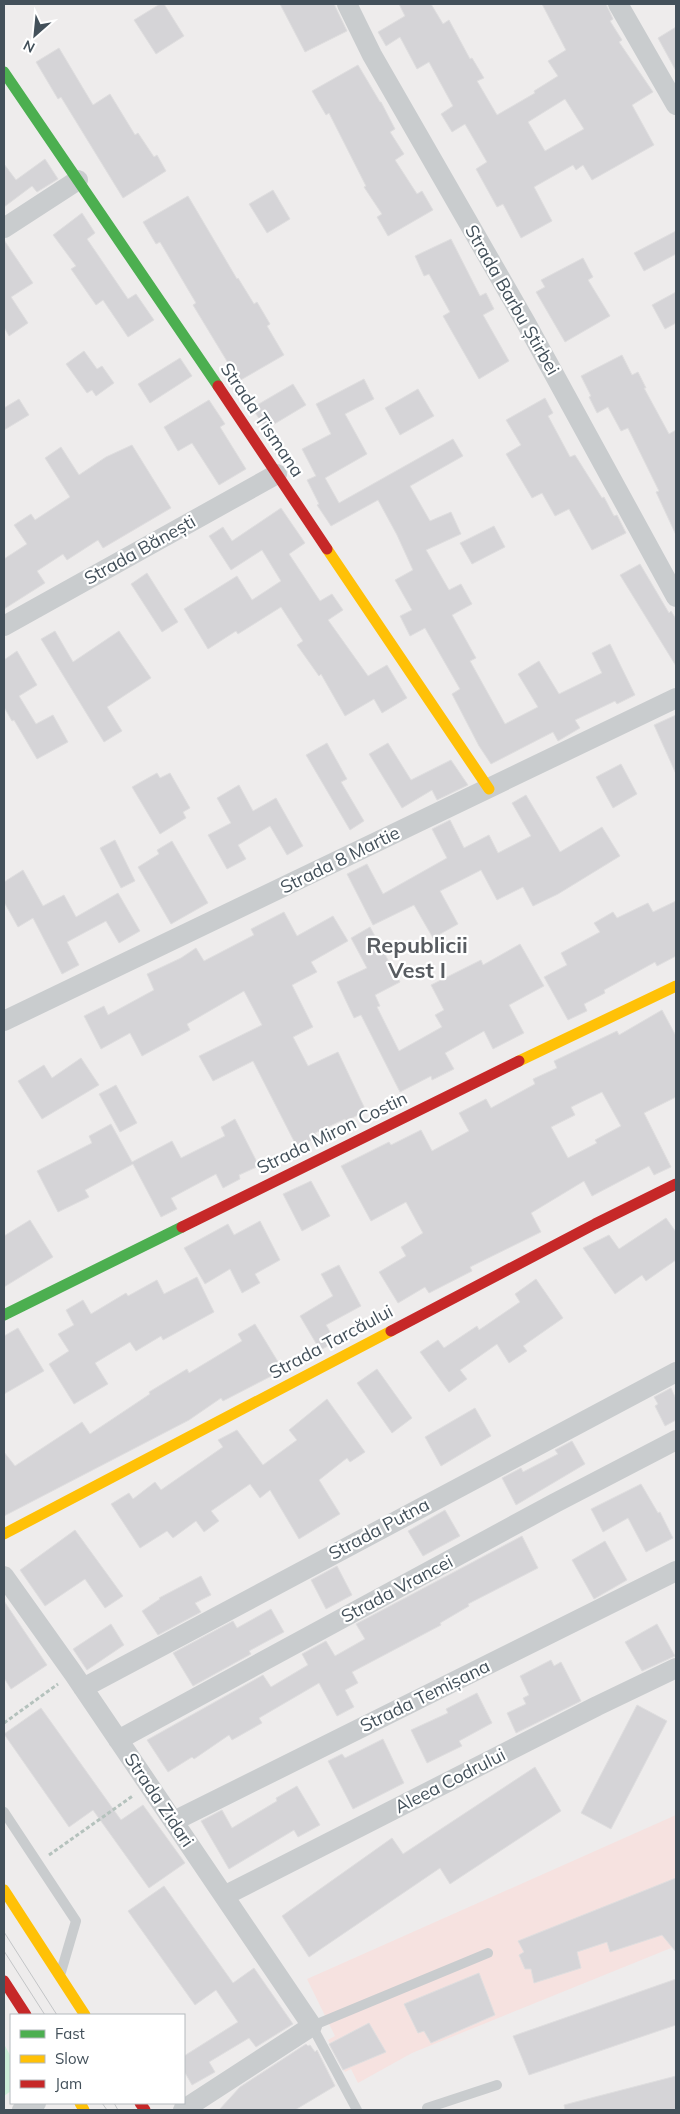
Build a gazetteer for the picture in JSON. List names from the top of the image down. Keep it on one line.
{"streets":{"street":["Strada Barbu Știrbei","Strada Tismana","Strada Bănești","Strada 8 Martie","Strada Miron Costin","Strada Tarcăului","Strada Putna","Strada Vrancei","Strada Temișana","Aleea Codrului","Strada Zidari"]},"crossings":[["Strada Tismana","Strada Bănești"],["Strada Tismana","Strada 8 Martie"],["Strada Putna","Strada Zidari"],["Strada Vrancei","Strada Zidari"],["Strada Temișana","Strada Zidari"],["Aleea Codrului","Strada Zidari"]],"districts":["Republicii Vest I"],"legend":["Fast","Slow","Jam"],"north":"bottom left"}
